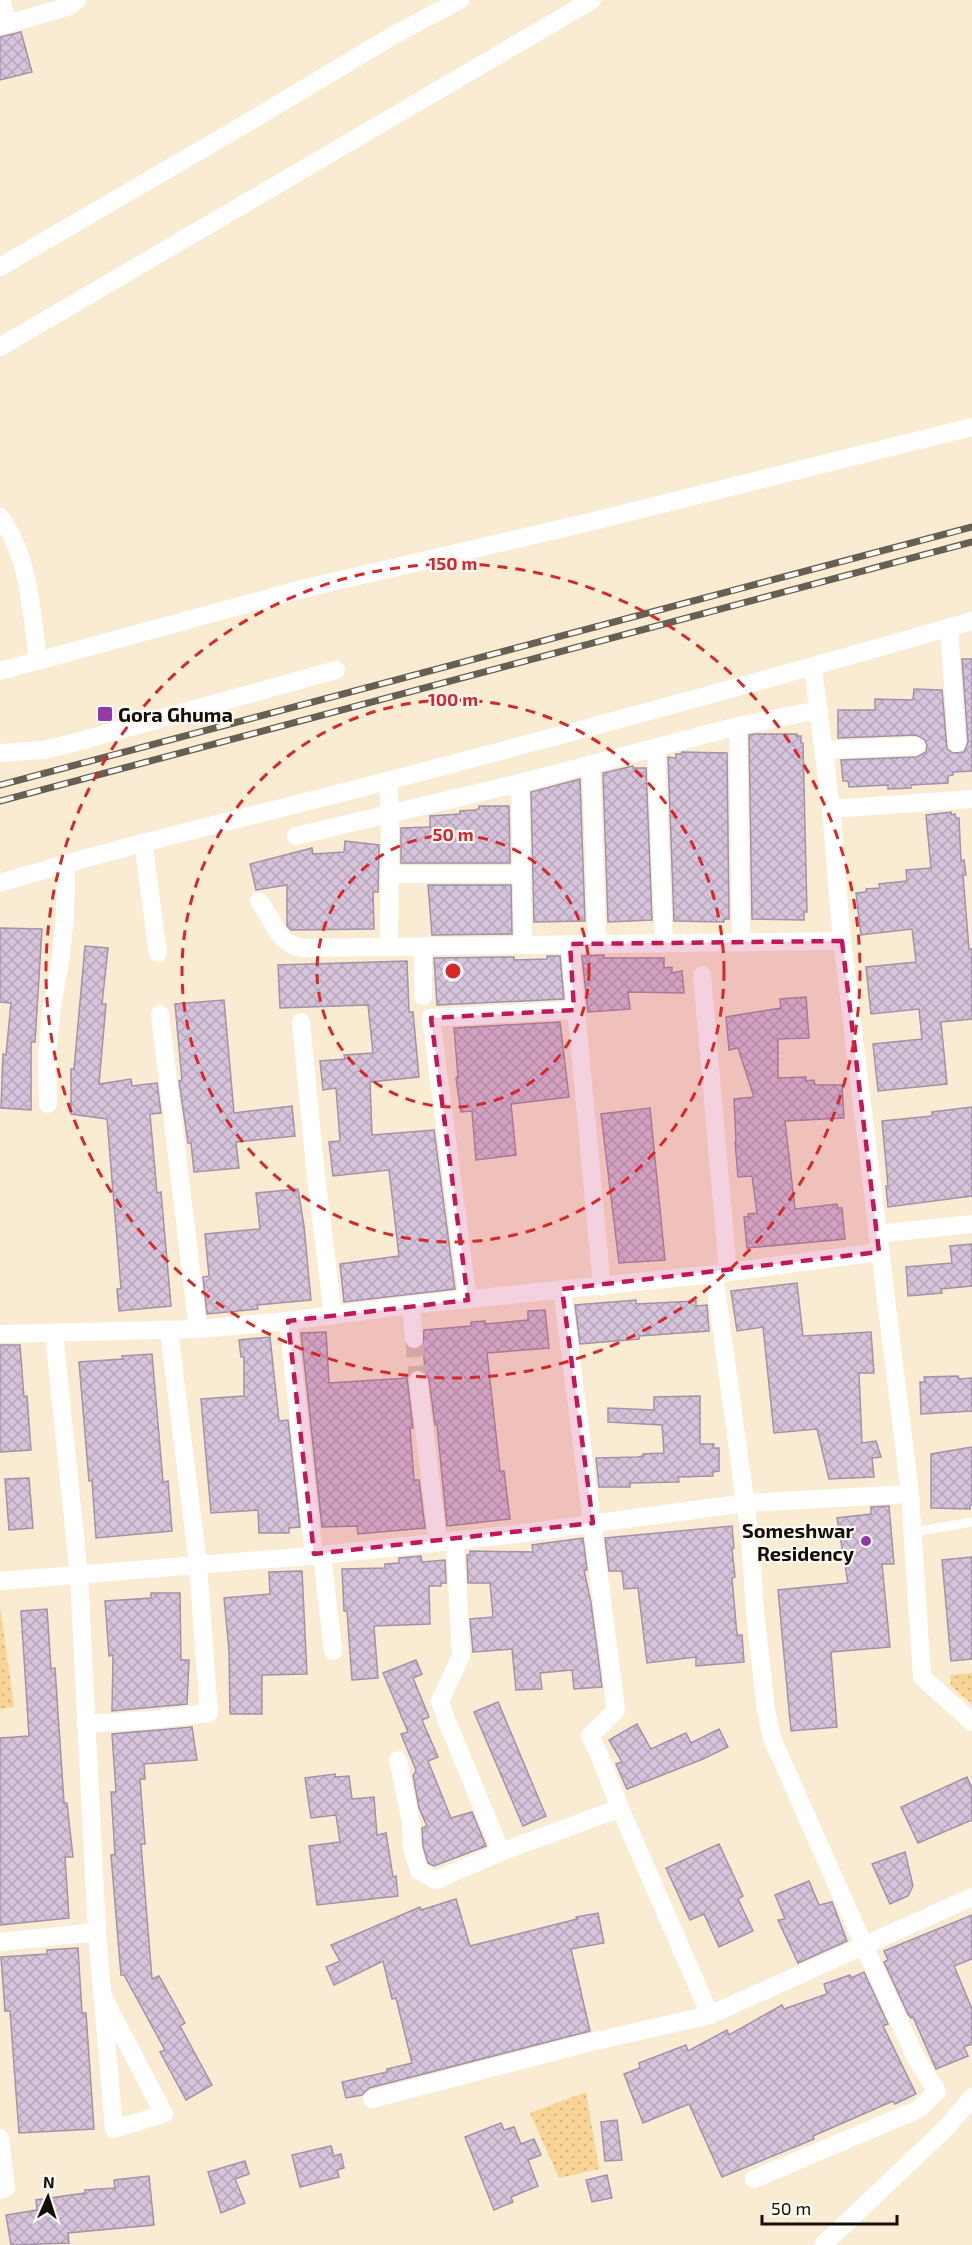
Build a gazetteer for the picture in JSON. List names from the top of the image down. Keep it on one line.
{"places":{"transit":["Gora Ghuma"],"other":["Someshwar Residency"]},"scale_bar":"50 m","north":"top","rings":["150 m","100 m","50 m"]}
